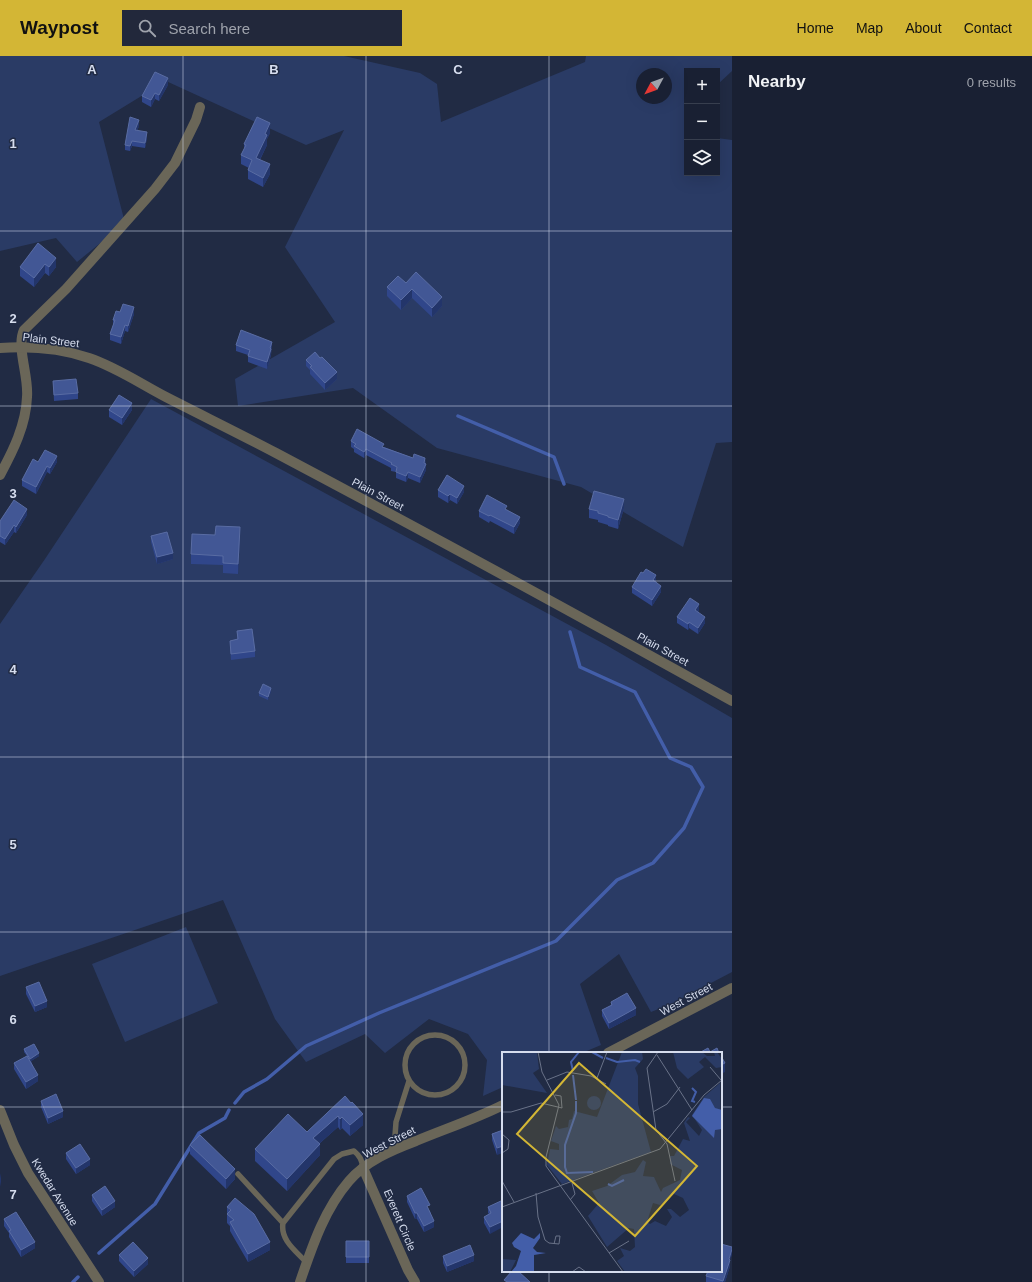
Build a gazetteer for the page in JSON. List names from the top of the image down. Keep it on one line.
{"streets":{"street":["Plain Street","West Street","Kwedar Avenue","Everett Circle"]},"crossings":[["West Street","Everett Circle"]],"north":"bottom left","page":{"header":"Waypost","search":"Search here","nav":["Home","Map","About","Contact"],"heading":["Nearby","0 results"],"map_buttons":["+","−"]},"grid":{"columns":["A","B","C"],"rows":["1","2","3","4","5","6","7"]}}
